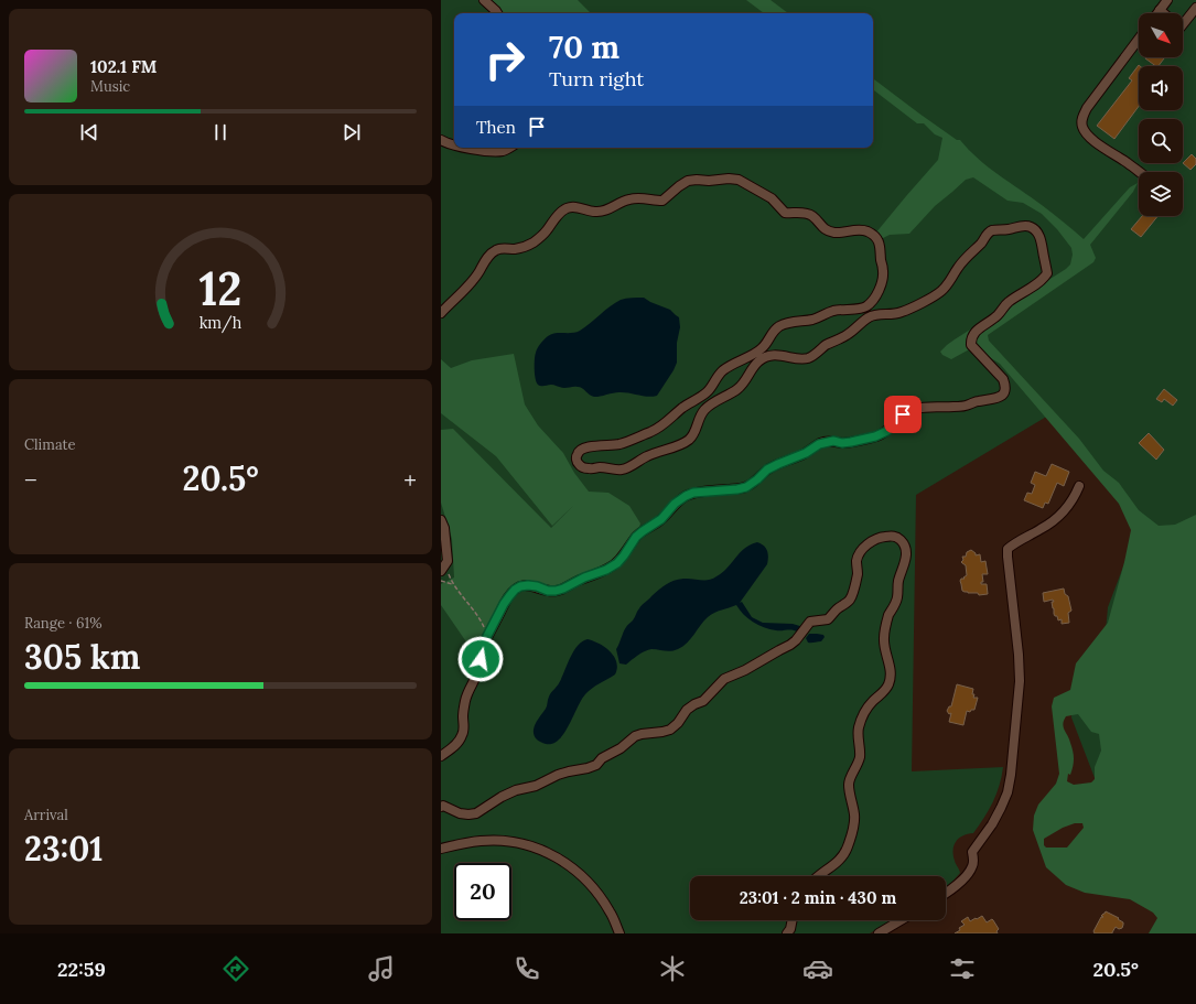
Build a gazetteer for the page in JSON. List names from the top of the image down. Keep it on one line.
{"north":"bottom right","page":{"turn":["70 m","Turn right"],"song":["102.1 FM","Music"],"then":"Then","tile":["Climate",["Range · 61%","305 km"],["Arrival","23:01"]],"heat":["−","20.5°","+"],"limit":"20","trip":"23:01 · 2 min · 430 m","tabs":["22:59","20.5°"],"gauge":["12","km/h"]}}
